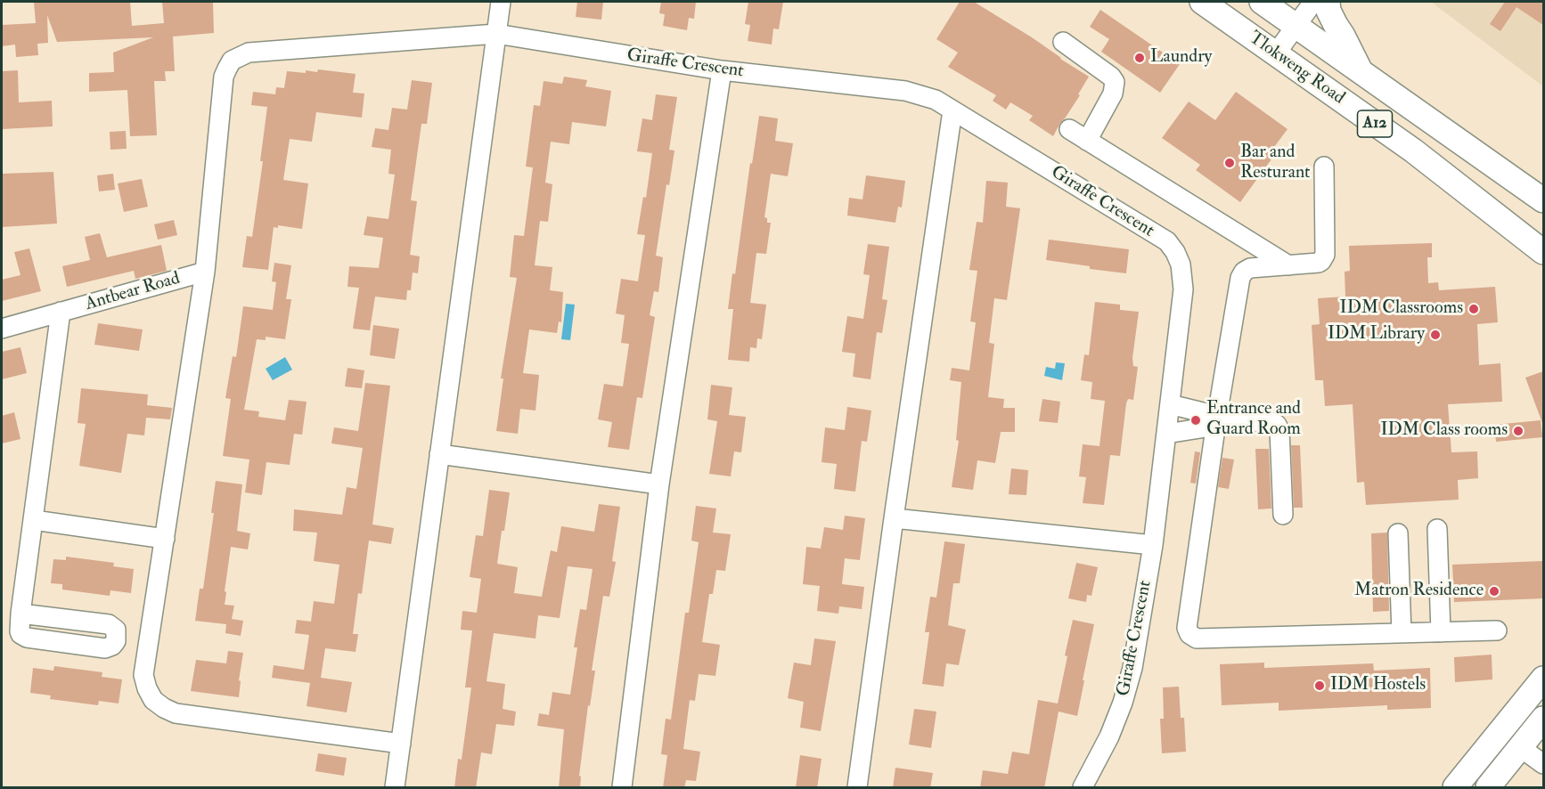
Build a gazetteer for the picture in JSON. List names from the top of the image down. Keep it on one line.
{"streets":{"main road":["Tlokweng Road","A12"],"street":["Giraffe Crescent","Antbear Road"]},"crossings":[["Giraffe Crescent","Antbear Road"]],"places":["Laundry","Bar and Resturant","IDM Classrooms","IDM Library","Entrance and Guard Room","IDM Class rooms","Matron Residence","IDM Hostels"]}
